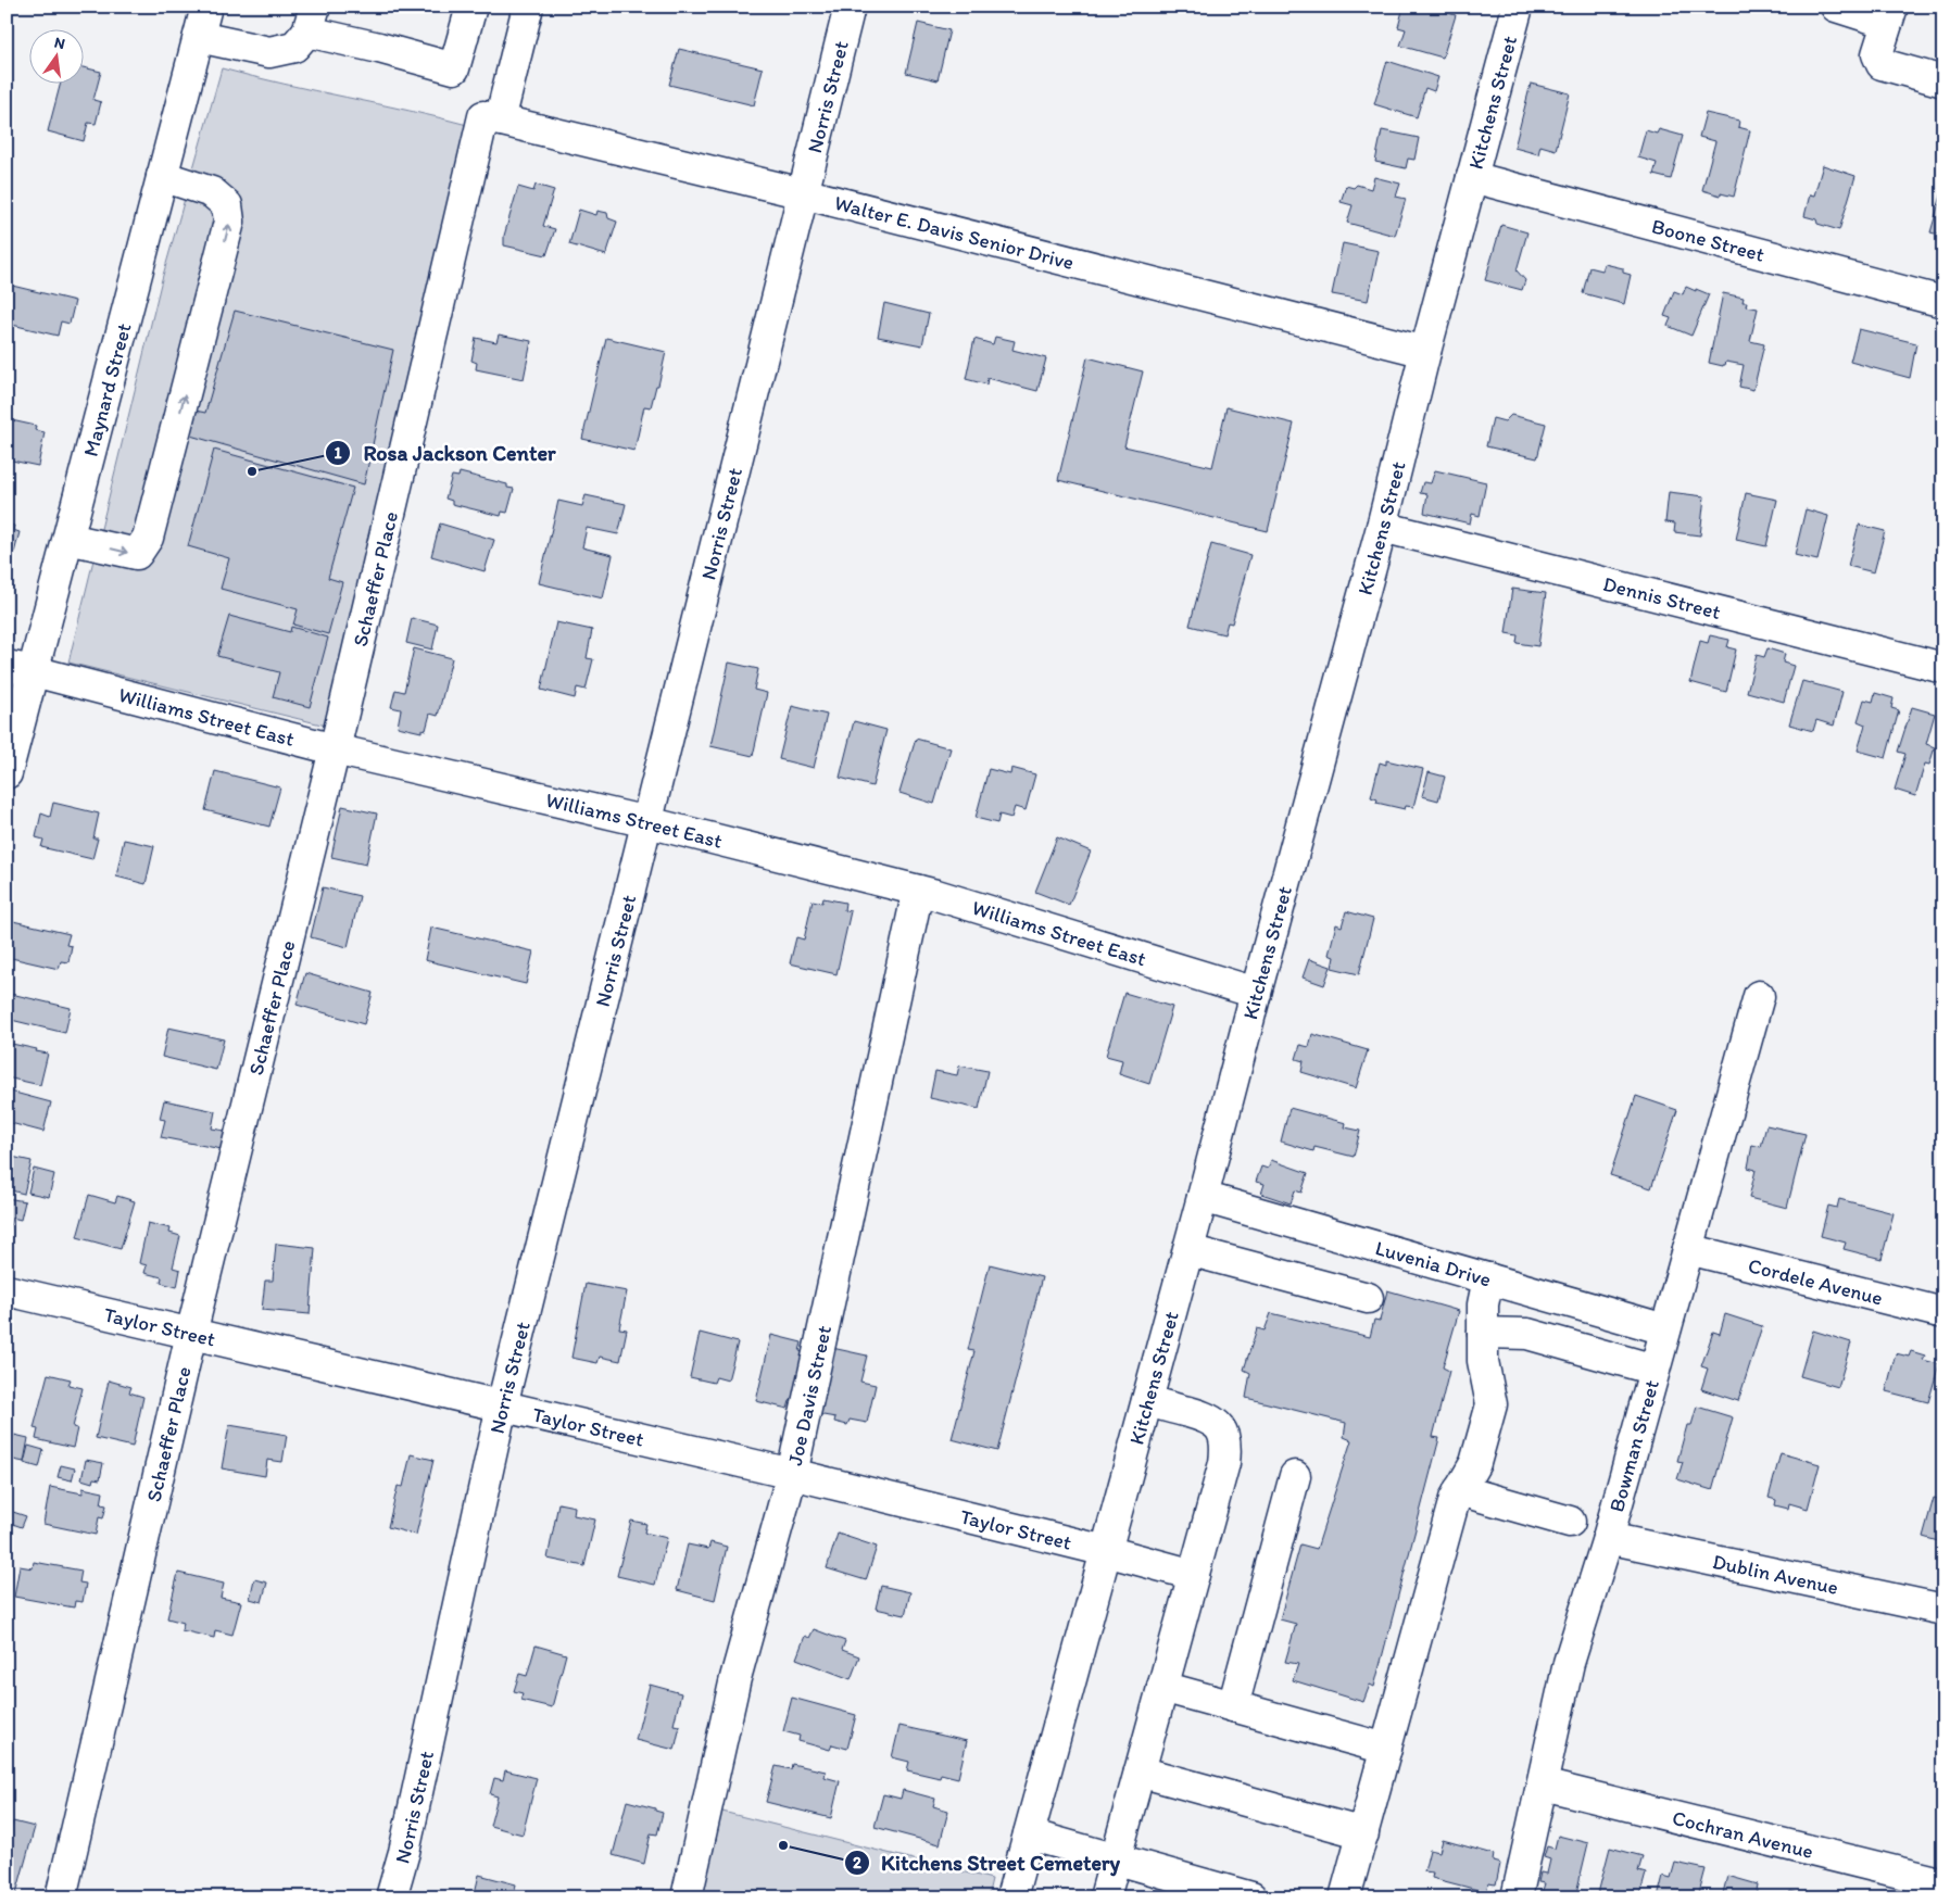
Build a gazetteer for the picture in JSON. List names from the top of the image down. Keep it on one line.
{"streets":{"street":["Norris Street","Kitchens Street","Walter E. Davis Senior Drive","Boone Street","Maynard Street","Schaeffer Place","Dennis Street","Williams Street East","Luvenia Drive","Cordele Avenue","Taylor Street","Joe Davis Street","Bowman Street","Dublin Avenue","Cochran Avenue"]},"crossings":[["Norris Street","Walter E. Davis Senior Drive"],["Norris Street","Williams Street East"],["Norris Street","Taylor Street"],["Kitchens Street","Walter E. Davis Senior Drive"],["Kitchens Street","Boone Street"],["Kitchens Street","Dennis Street"],["Kitchens Street","Williams Street East"],["Kitchens Street","Luvenia Drive"],["Kitchens Street","Taylor Street"],["Walter E. Davis Senior Drive","Schaeffer Place"],["Maynard Street","Williams Street East"],["Schaeffer Place","Williams Street East"],["Schaeffer Place","Taylor Street"],["Williams Street East","Joe Davis Street"],["Luvenia Drive","Bowman Street"],["Cordele Avenue","Bowman Street"],["Taylor Street","Joe Davis Street"],["Bowman Street","Dublin Avenue"],["Bowman Street","Cochran Avenue"]],"places":["Rosa Jackson Center","Kitchens Street Cemetery"],"north":"top"}
